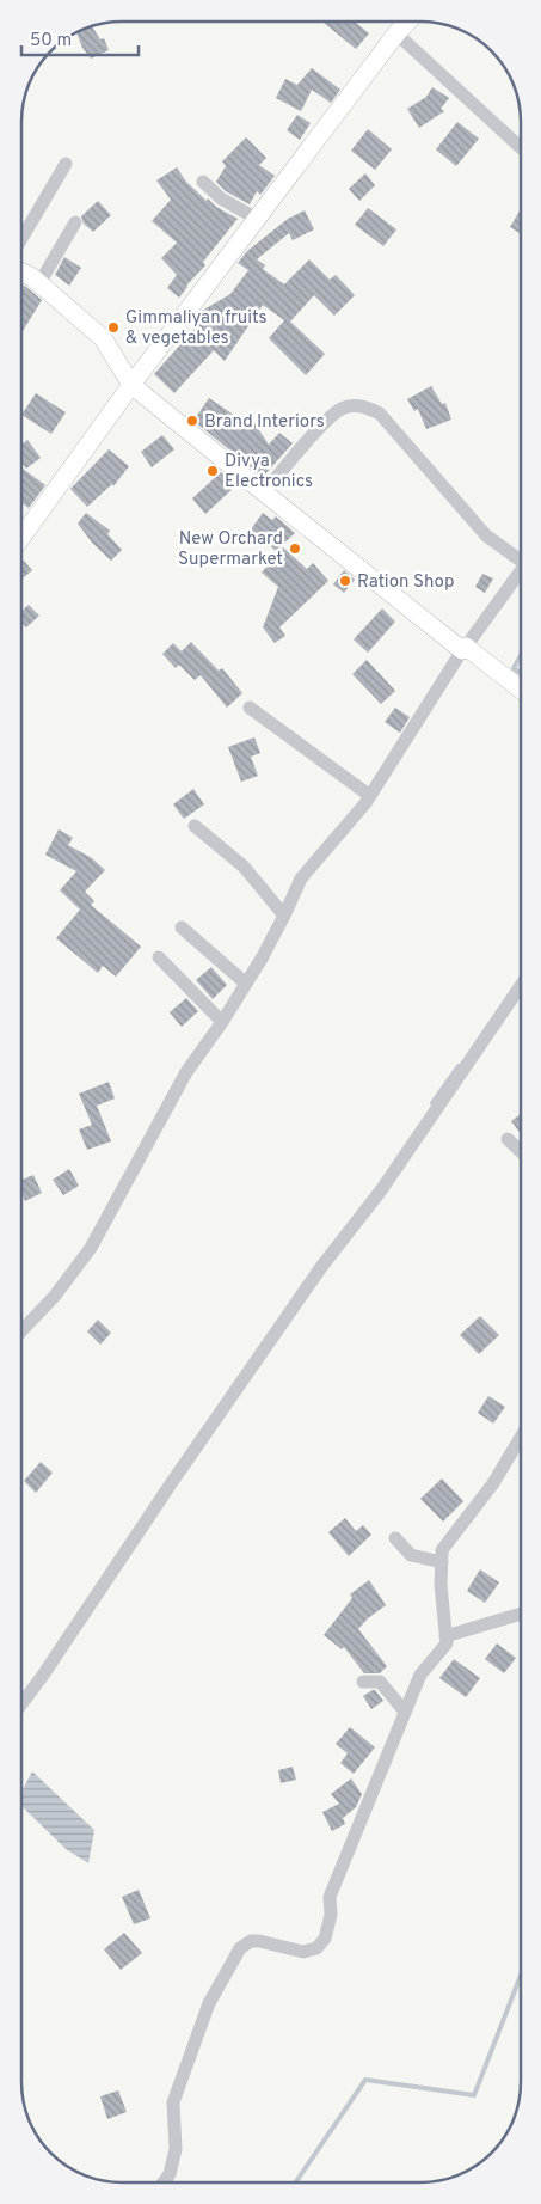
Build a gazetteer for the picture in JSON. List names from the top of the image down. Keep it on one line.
{"places":["Gimmaliyan fruits & vegetables","Brand Interiors","Divya Electronics","New Orchard Supermarket","Ration Shop"],"scale_bar":"50 m"}
